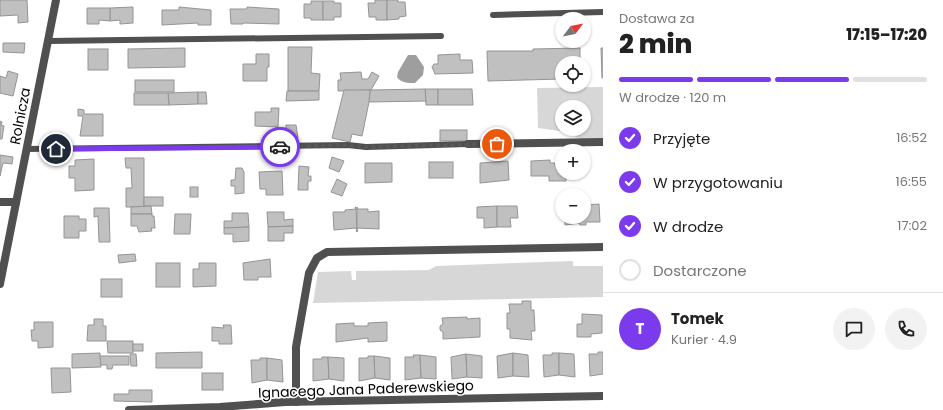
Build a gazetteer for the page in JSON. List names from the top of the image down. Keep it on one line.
{"streets":{"street":["Rolnicza","Ignacego Jana Paderewskiego"]},"north":"top right","page":{"heading":["2 min","Dostawa za","17:15–17:20"],"panel":["Tomek","Kurier · 4.9"],"map_buttons":["+","−"],"bar":"W drodze · 120 m","list":[["Przyjęte","16:52"],["W przygotowaniu","16:55"],["W drodze","17:02"],"Dostarczone"],"round":"T"}}
